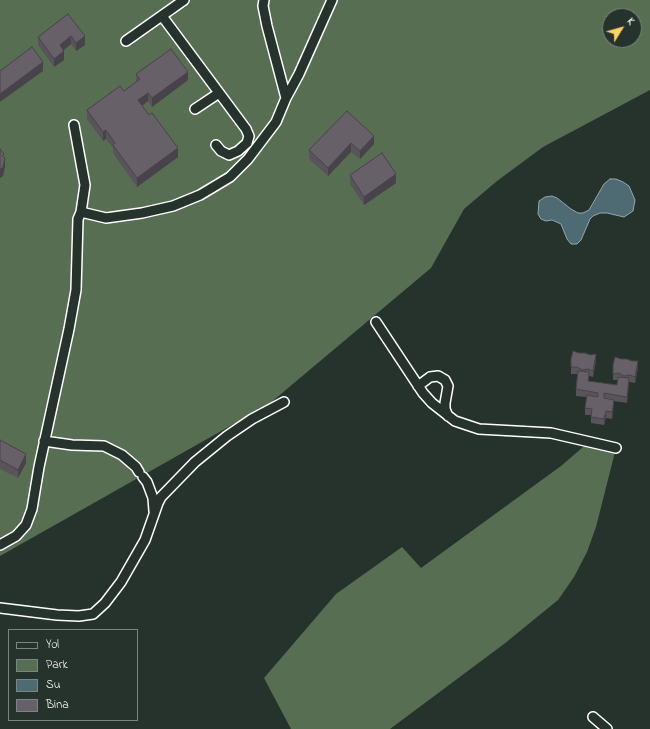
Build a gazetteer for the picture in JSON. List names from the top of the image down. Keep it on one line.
{"legend":["Yol","Park","Su","Bina"],"north":"top right"}
